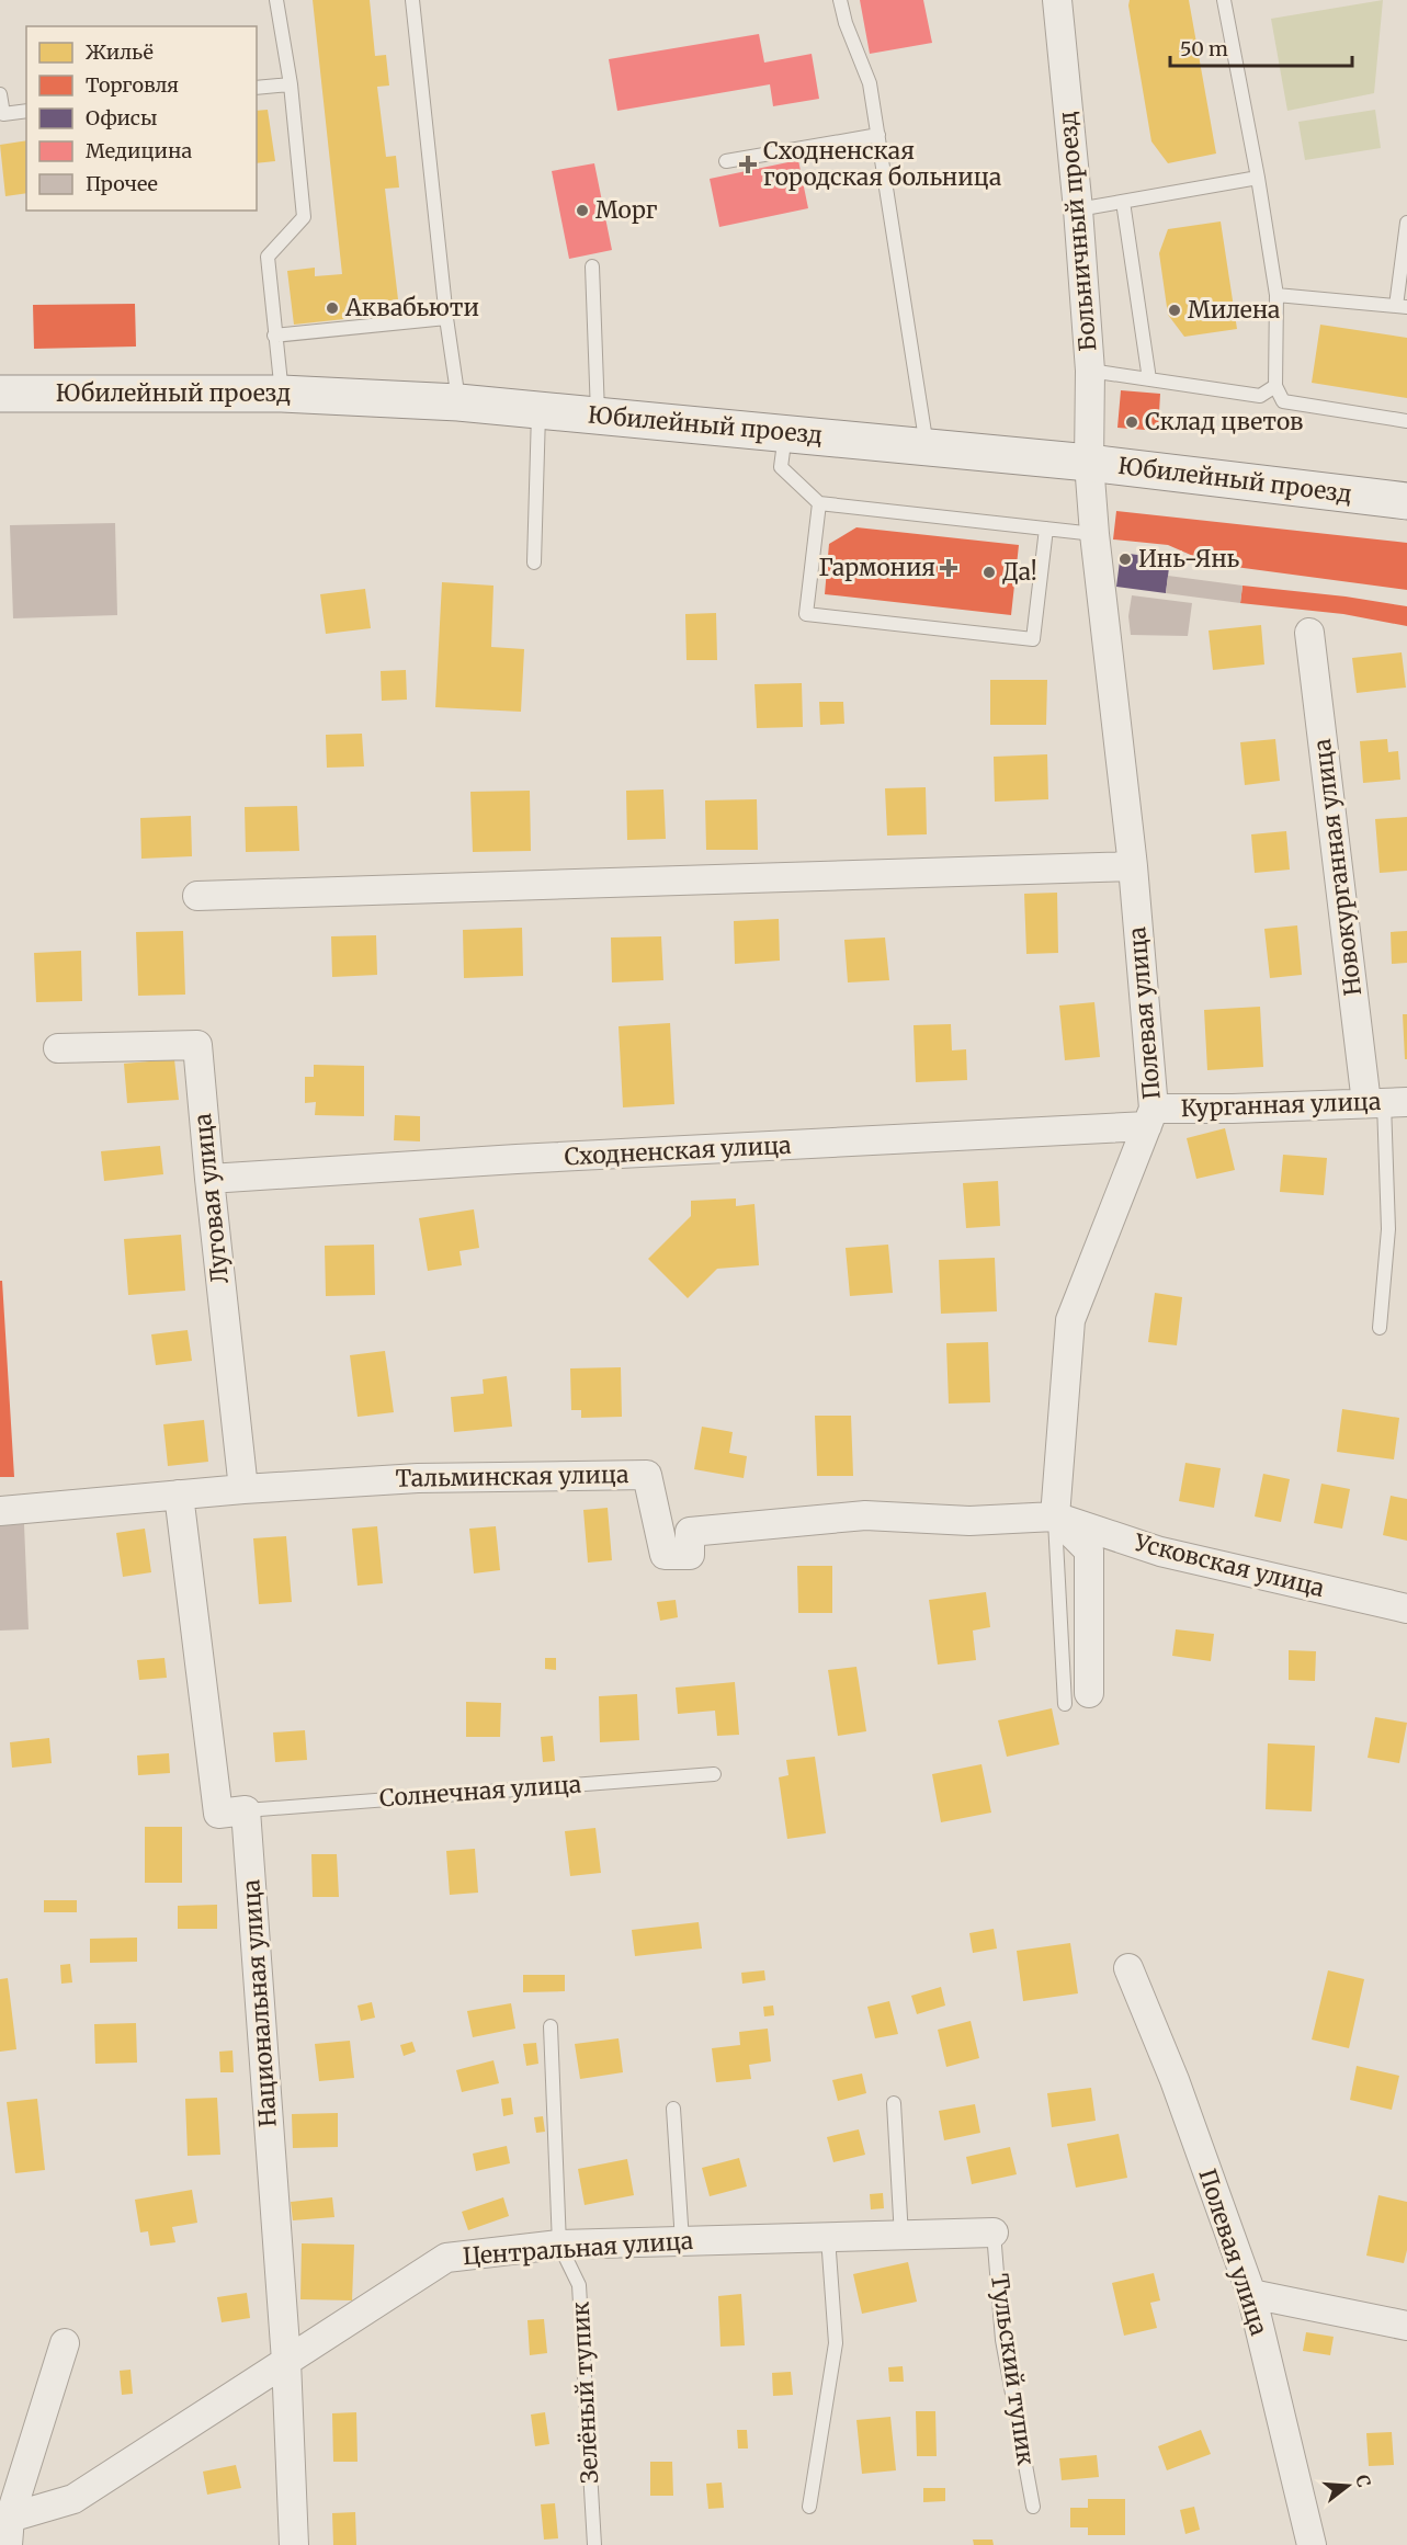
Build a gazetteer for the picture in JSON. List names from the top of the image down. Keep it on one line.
{"streets":{"main road":["Юбилейный проезд"],"street":["Больничный проезд","Новокурганная улица","Полевая улица","Курганная улица","Сходненская улица","Луговая улица","Тальминская улица","Усковская улица","Национальная улица","Центральная улица"],"lane":["Солнечная улица","Тульский тупик","Зелёный тупик"]},"crossings":[["Больничный проезд","Юбилейный проезд"],["Больничный проезд","Полевая улица"],["Юбилейный проезд","Полевая улица"],["Новокурганная улица","Курганная улица"],["Полевая улица","Курганная улица"],["Полевая улица","Сходненская улица"],["Полевая улица","Тальминская улица"],["Полевая улица","Усковская улица"],["Курганная улица","Сходненская улица"],["Сходненская улица","Луговая улица"],["Луговая улица","Тальминская улица"],["Тальминская улица","Усковская улица"],["Солнечная улица","Национальная улица"],["Национальная улица","Центральная улица"],["Центральная улица","Тульский тупик"],["Центральная улица","Зелёный тупик"]],"places":{"health":["Сходненская городская больница","Гармония"],"other":["Морг","Аквабьюти","Милена","Склад цветов","Инь-Янь","Да!"]},"legend":["Жильё","Торговля","Офисы","Медицина","Прочее"],"scale_bar":"50 m","north":"right"}
